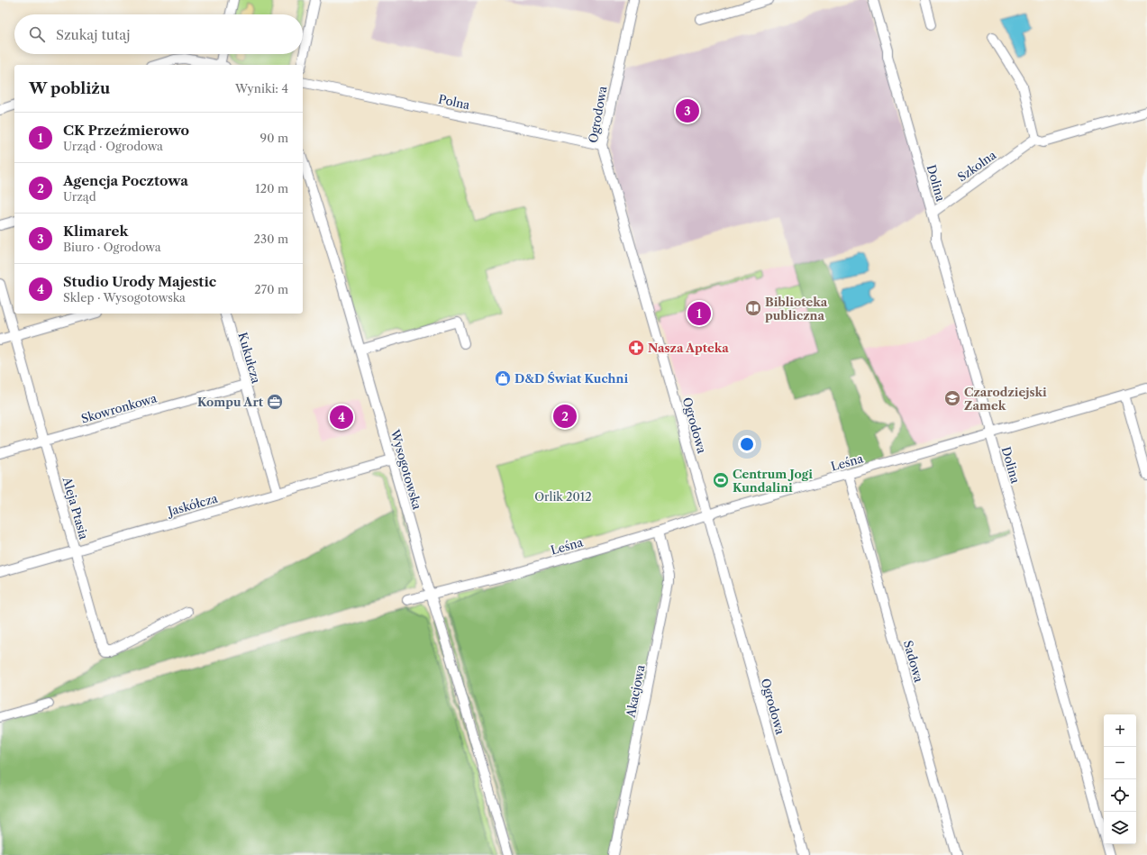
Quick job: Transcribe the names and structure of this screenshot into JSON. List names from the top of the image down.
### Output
{
  "streets": {
    "street": [
      "Polna",
      "Ogrodowa",
      "Szkolna",
      "Dolina",
      "Kukułcza",
      "Skowronkowa",
      "Leśna",
      "Wysogotowska",
      "Jaskółcza",
      "Aleja Ptasia",
      "Sadowa",
      "Akacjowa"
    ]
  },
  "crossings": [
    ["Polna", "Ogrodowa"],
    ["Ogrodowa", "Leśna"],
    ["Szkolna", "Dolina"],
    ["Dolina", "Leśna"],
    ["Kukułcza", "Skowronkowa"],
    ["Kukułcza", "Jaskółcza"],
    ["Skowronkowa", "Aleja Ptasia"],
    ["Leśna", "Wysogotowska"],
    ["Leśna", "Sadowa"],
    ["Leśna", "Akacjowa"],
    ["Wysogotowska", "Jaskółcza"],
    ["Jaskółcza", "Aleja Ptasia"]
  ],
  "parks": ["Orlik 2012"],
  "places": {
    "library": ["Biblioteka publiczna"],
    "pharmacy": ["Nasza Apteka"],
    "shop": ["D&D Świat Kuchni"],
    "school or university": ["Czarodziejski Zamek"],
    "office": ["Kompu Art"],
    "sports": ["Centrum Jogi Kundalini"]
  },
  "page": {
    "search": "Szukaj tutaj",
    "heading": ["W pobliżu", "Wyniki: 4"],
    "pins": [
      "3",
      "1",
      "2",
      "4"
    ],
    "list": [
      {
        "mark": "1",
        "name": "CK Przeźmierowo",
        "note": "Urząd · Ogrodowa",
        "value": "90 m"
      },
      {
        "mark": "2",
        "name": "Agencja Pocztowa",
        "note": "Urząd",
        "value": "120 m"
      },
      {
        "mark": "3",
        "name": "Klimarek",
        "note": "Biuro · Ogrodowa",
        "value": "230 m"
      },
      {
        "mark": "4",
        "name": "Studio Urody Majestic",
        "note": "Sklep · Wysogotowska",
        "value": "270 m"
      }
    ],
    "map_buttons": ["+", "−"]
  }
}
